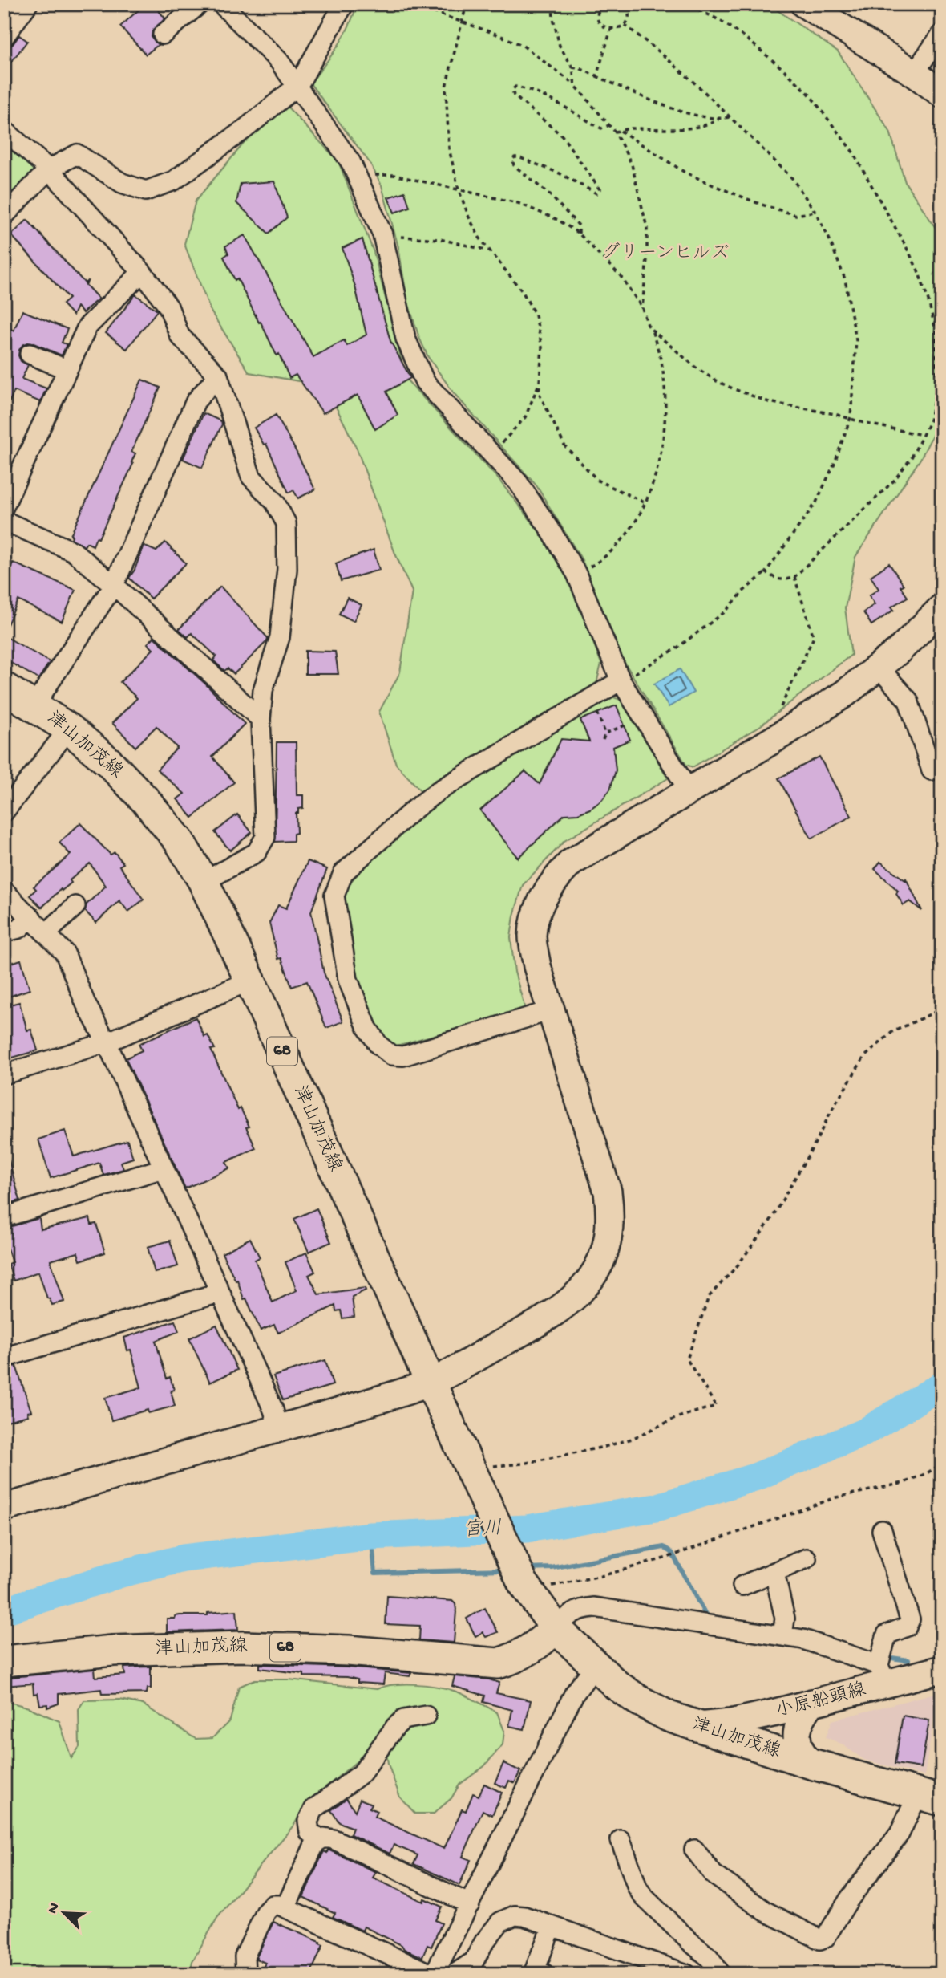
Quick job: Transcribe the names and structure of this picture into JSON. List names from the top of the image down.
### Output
{
  "streets": {
    "main road": ["津山加茂線", "68"],
    "street": ["小原船頭線"]
  },
  "crossings": [
    ["津山加茂線", "小原船頭線"]
  ],
  "water": ["宮川"],
  "parks": ["グリーンヒルズ"],
  "north": "top left"
}
